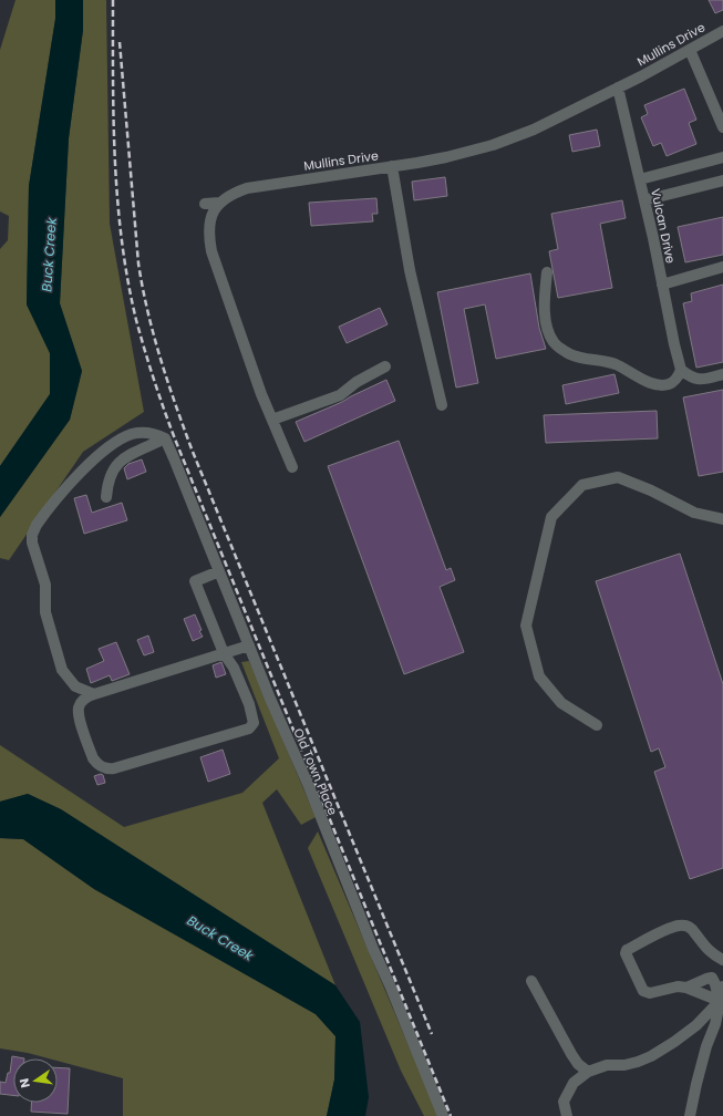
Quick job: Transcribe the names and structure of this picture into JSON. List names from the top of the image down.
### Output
{
  "streets": {
    "street": ["Mullins Drive", "Vulcan Drive", "Old Town Place"]
  },
  "crossings": [
    ["Mullins Drive", "Vulcan Drive"]
  ],
  "water": ["Buck Creek"],
  "north": "left"
}
